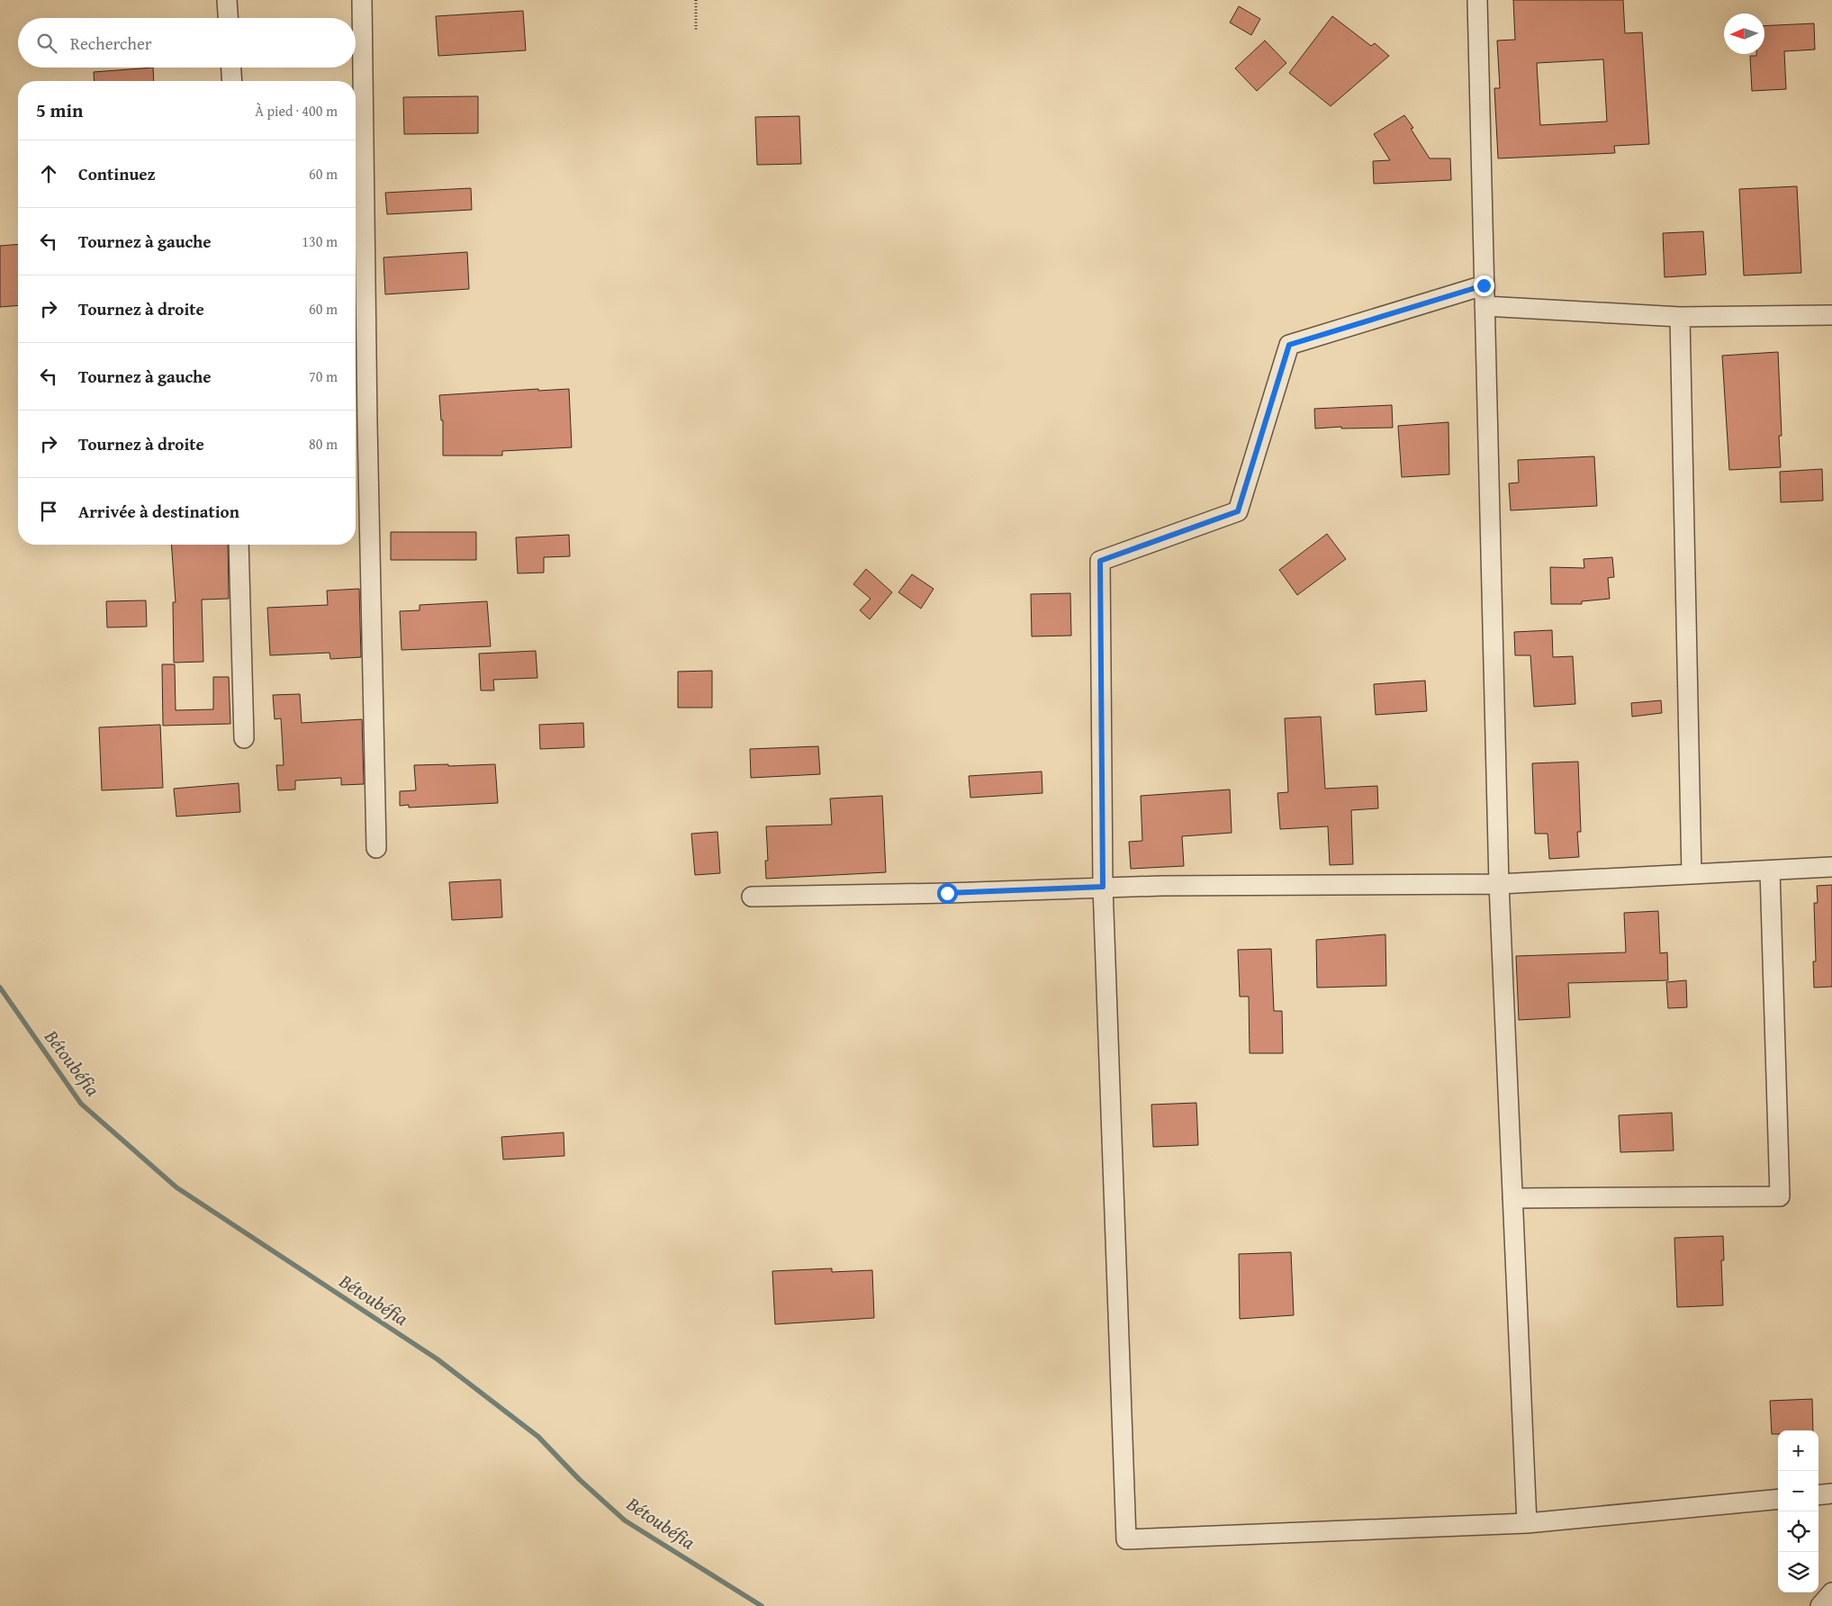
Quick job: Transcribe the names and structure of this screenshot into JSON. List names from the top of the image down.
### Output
{
  "water": ["Bétoubéfia"],
  "north": "left",
  "page": {
    "search": "Rechercher",
    "heading": ["5 min", "À pied · 400 m"],
    "list": [
      ["Continuez", "60 m"],
      ["Tournez à gauche", "130 m"],
      ["Tournez à droite", "60 m"],
      ["Tournez à gauche", "70 m"],
      ["Tournez à droite", "80 m"],
      "Arrivée à destination"
    ],
    "map_buttons": ["+", "−"]
  }
}
